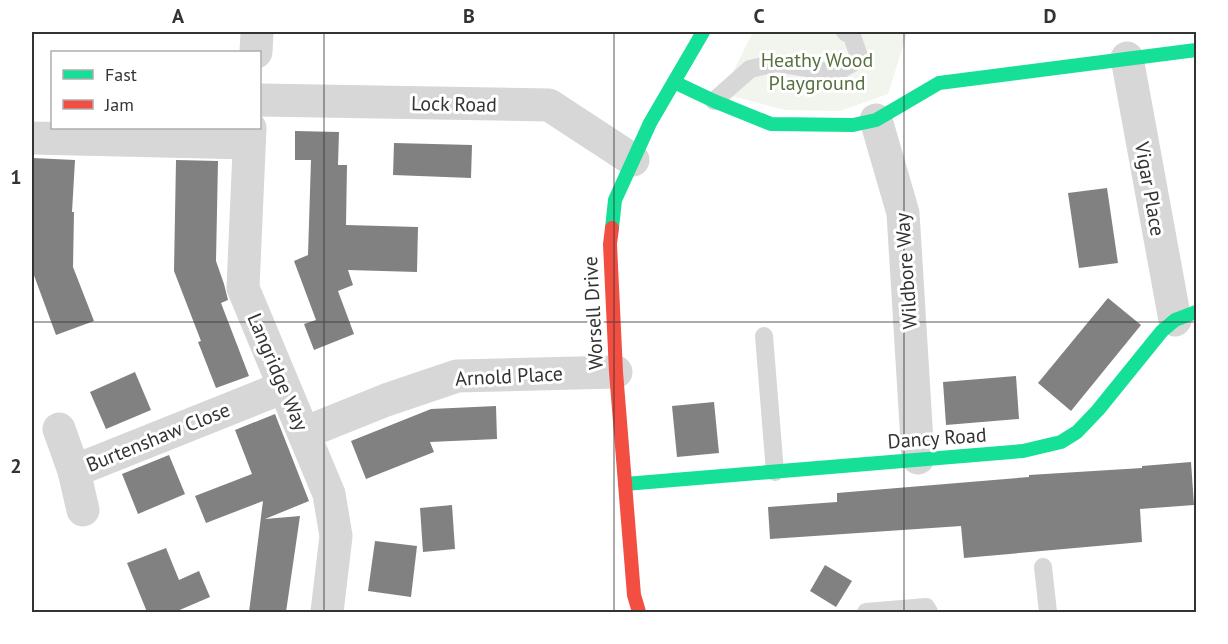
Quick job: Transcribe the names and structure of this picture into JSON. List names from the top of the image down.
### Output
{
  "streets": {
    "street": [
      "Lock Road",
      "Vigar Place",
      "Wildbore Way",
      "Worsell Drive",
      "Langridge Way",
      "Arnold Place",
      "Burtenshaw Close",
      "Dancy Road"
    ]
  },
  "crossings": [
    ["Lock Road", "Worsell Drive"],
    ["Vigar Place", "Dancy Road"],
    ["Wildbore Way", "Dancy Road"],
    ["Worsell Drive", "Arnold Place"],
    ["Worsell Drive", "Dancy Road"],
    ["Langridge Way", "Arnold Place"],
    ["Langridge Way", "Burtenshaw Close"]
  ],
  "parks": ["Heathy Wood Playground"],
  "legend": ["Fast", "Jam"],
  "grid": {
    "columns": [
      "A",
      "B",
      "C",
      "D"
    ],
    "rows": ["1", "2"]
  }
}
